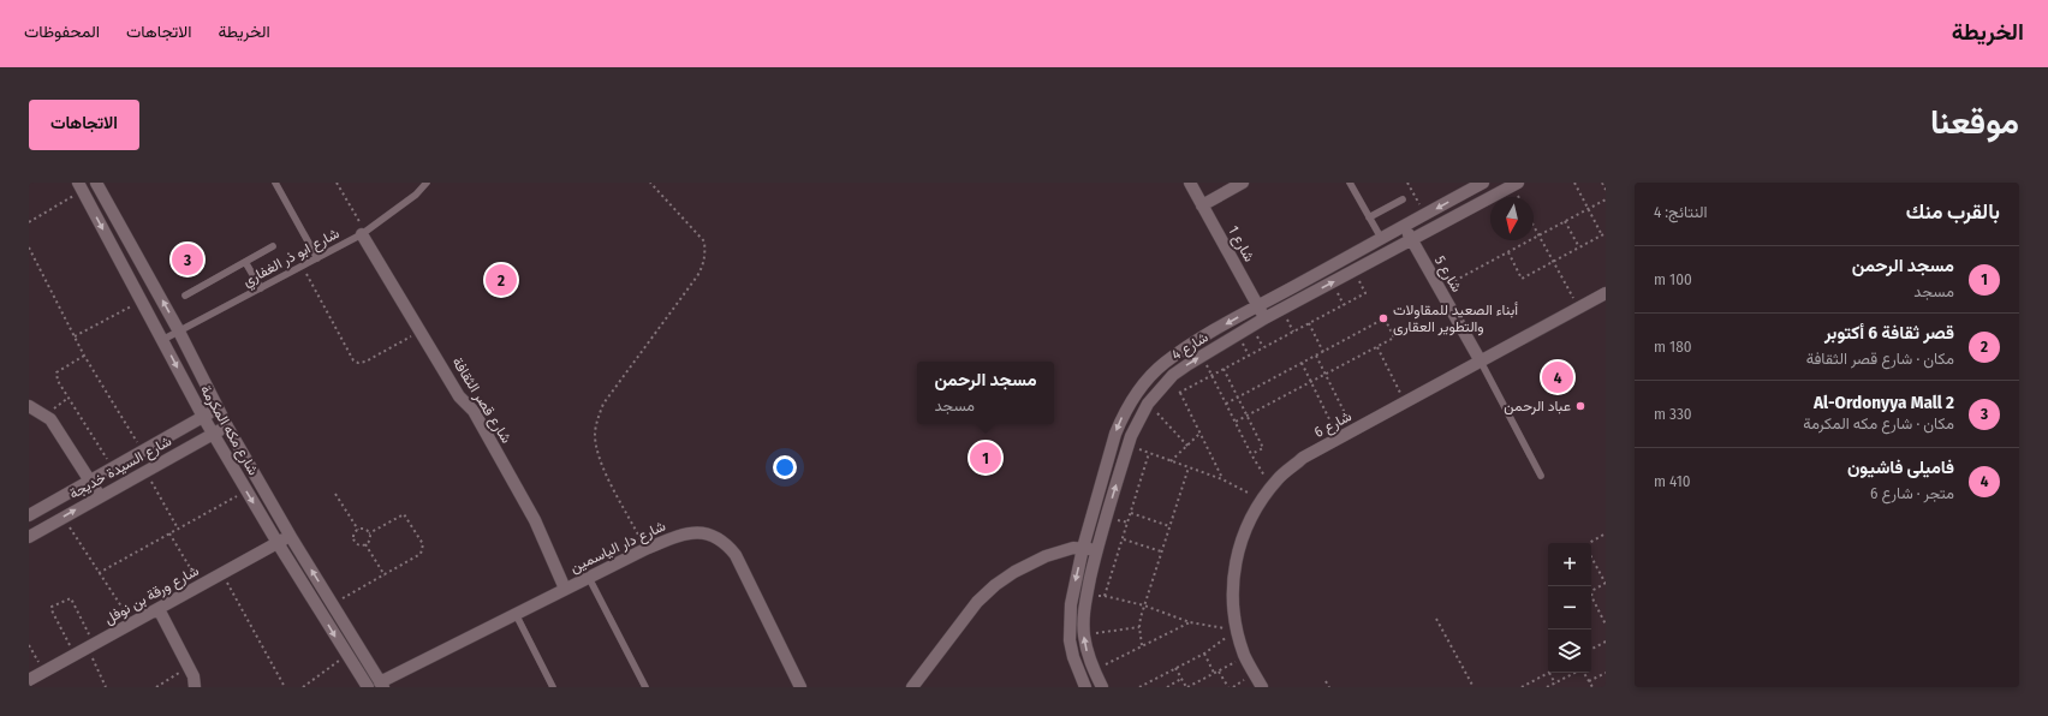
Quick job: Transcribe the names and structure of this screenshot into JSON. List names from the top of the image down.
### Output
{
  "streets": {
    "street": [
      "شارع 1",
      "شارع 5",
      "شارع 4",
      "شارع قصر الثقافة",
      "شارع 6",
      "شارع مكه المكرمة",
      "شارع السيدة خديجة",
      "شارع دار الياسمين",
      "شارع ورقة بن نوفل"
    ],
    "lane": ["شارع ابو ذر الغفاري"]
  },
  "crossings": [
    ["شارع 1", "شارع 4"],
    ["شارع ابو ذر الغفاري", "شارع قصر الثقافة"],
    ["شارع ابو ذر الغفاري", "شارع مكه المكرمة"],
    ["شارع 5", "شارع 4"],
    ["شارع 5", "شارع 6"],
    ["شارع قصر الثقافة", "شارع دار الياسمين"],
    ["شارع مكه المكرمة", "شارع السيدة خديجة"],
    ["شارع مكه المكرمة", "شارع دار الياسمين"],
    ["شارع مكه المكرمة", "شارع ورقة بن نوفل"]
  ],
  "places": ["أبناء الصعيد للمقاولات والتطوير العقارى", "عباد الرحمن"],
  "north": "bottom",
  "page": {
    "header": "الخريطة",
    "nav": ["الخريطة", "الاتجاهات", "المحفوظات"],
    "title": "موقعنا",
    "buttons": "الاتجاهات",
    "heading": ["بالقرب منك", "النتائج: 4"],
    "pins": [
      "3",
      "2",
      "4",
      "1"
    ],
    "list": [
      {
        "mark": "1",
        "name": "مسجد الرحمن",
        "note": "مسجد",
        "value": "100 m"
      },
      {
        "mark": "2",
        "name": "قصر ثقافة 6 أكتوبر",
        "note": "مكان · شارع قصر الثقافة",
        "value": "180 m"
      },
      {
        "mark": "3",
        "name": "Al-Ordonyya Mall 2",
        "note": "مكان · شارع مكه المكرمة",
        "value": "330 m"
      },
      {
        "mark": "4",
        "name": "فاميلى فاشيون",
        "note": "متجر · شارع 6",
        "value": "410 m"
      }
    ],
    "popup": ["مسجد الرحمن", "مسجد"],
    "map_buttons": ["+", "−"]
  }
}
